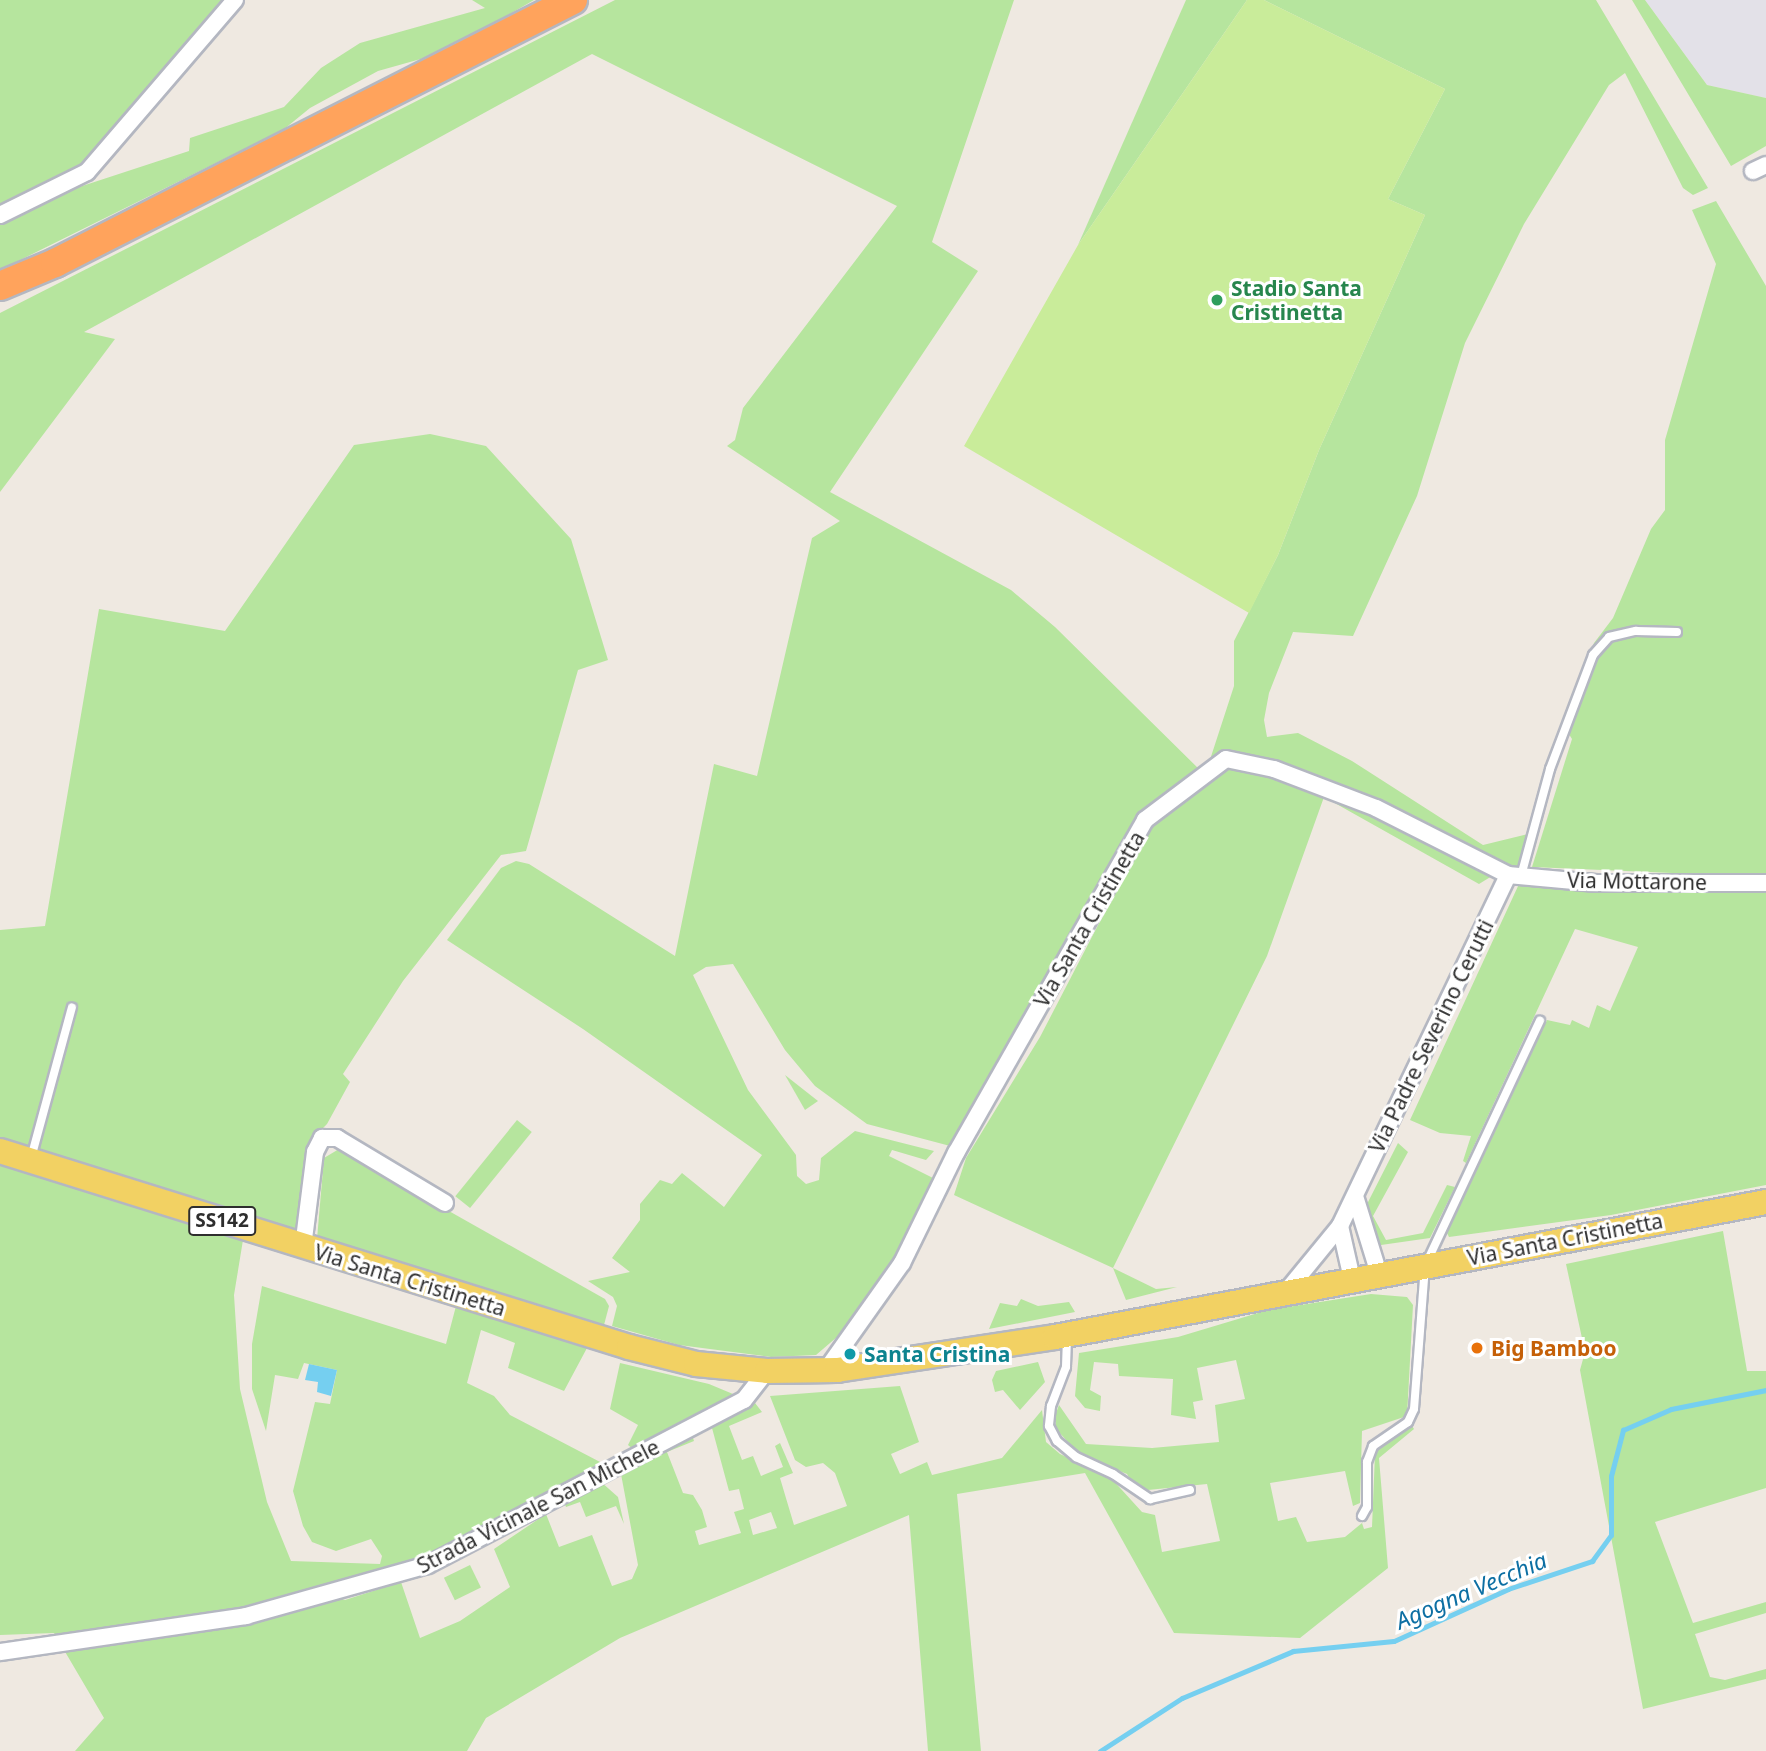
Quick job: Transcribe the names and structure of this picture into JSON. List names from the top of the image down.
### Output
{
  "streets": {
    "main road": ["Via Santa Cristinetta", "SS142"],
    "street": ["Via Mottarone", "Via Padre Severino Cerutti", "Strada Vicinale San Michele"]
  },
  "crossings": [
    ["Via Mottarone", "Via Santa Cristinetta"],
    ["Via Mottarone", "Via Padre Severino Cerutti"],
    ["Via Santa Cristinetta", "Via Padre Severino Cerutti"],
    ["Via Santa Cristinetta", "Strada Vicinale San Michele"]
  ],
  "water": ["Agogna Vecchia"],
  "places": ["Stadio Santa Cristinetta", "Big Bamboo", "Santa Cristina"]
}
